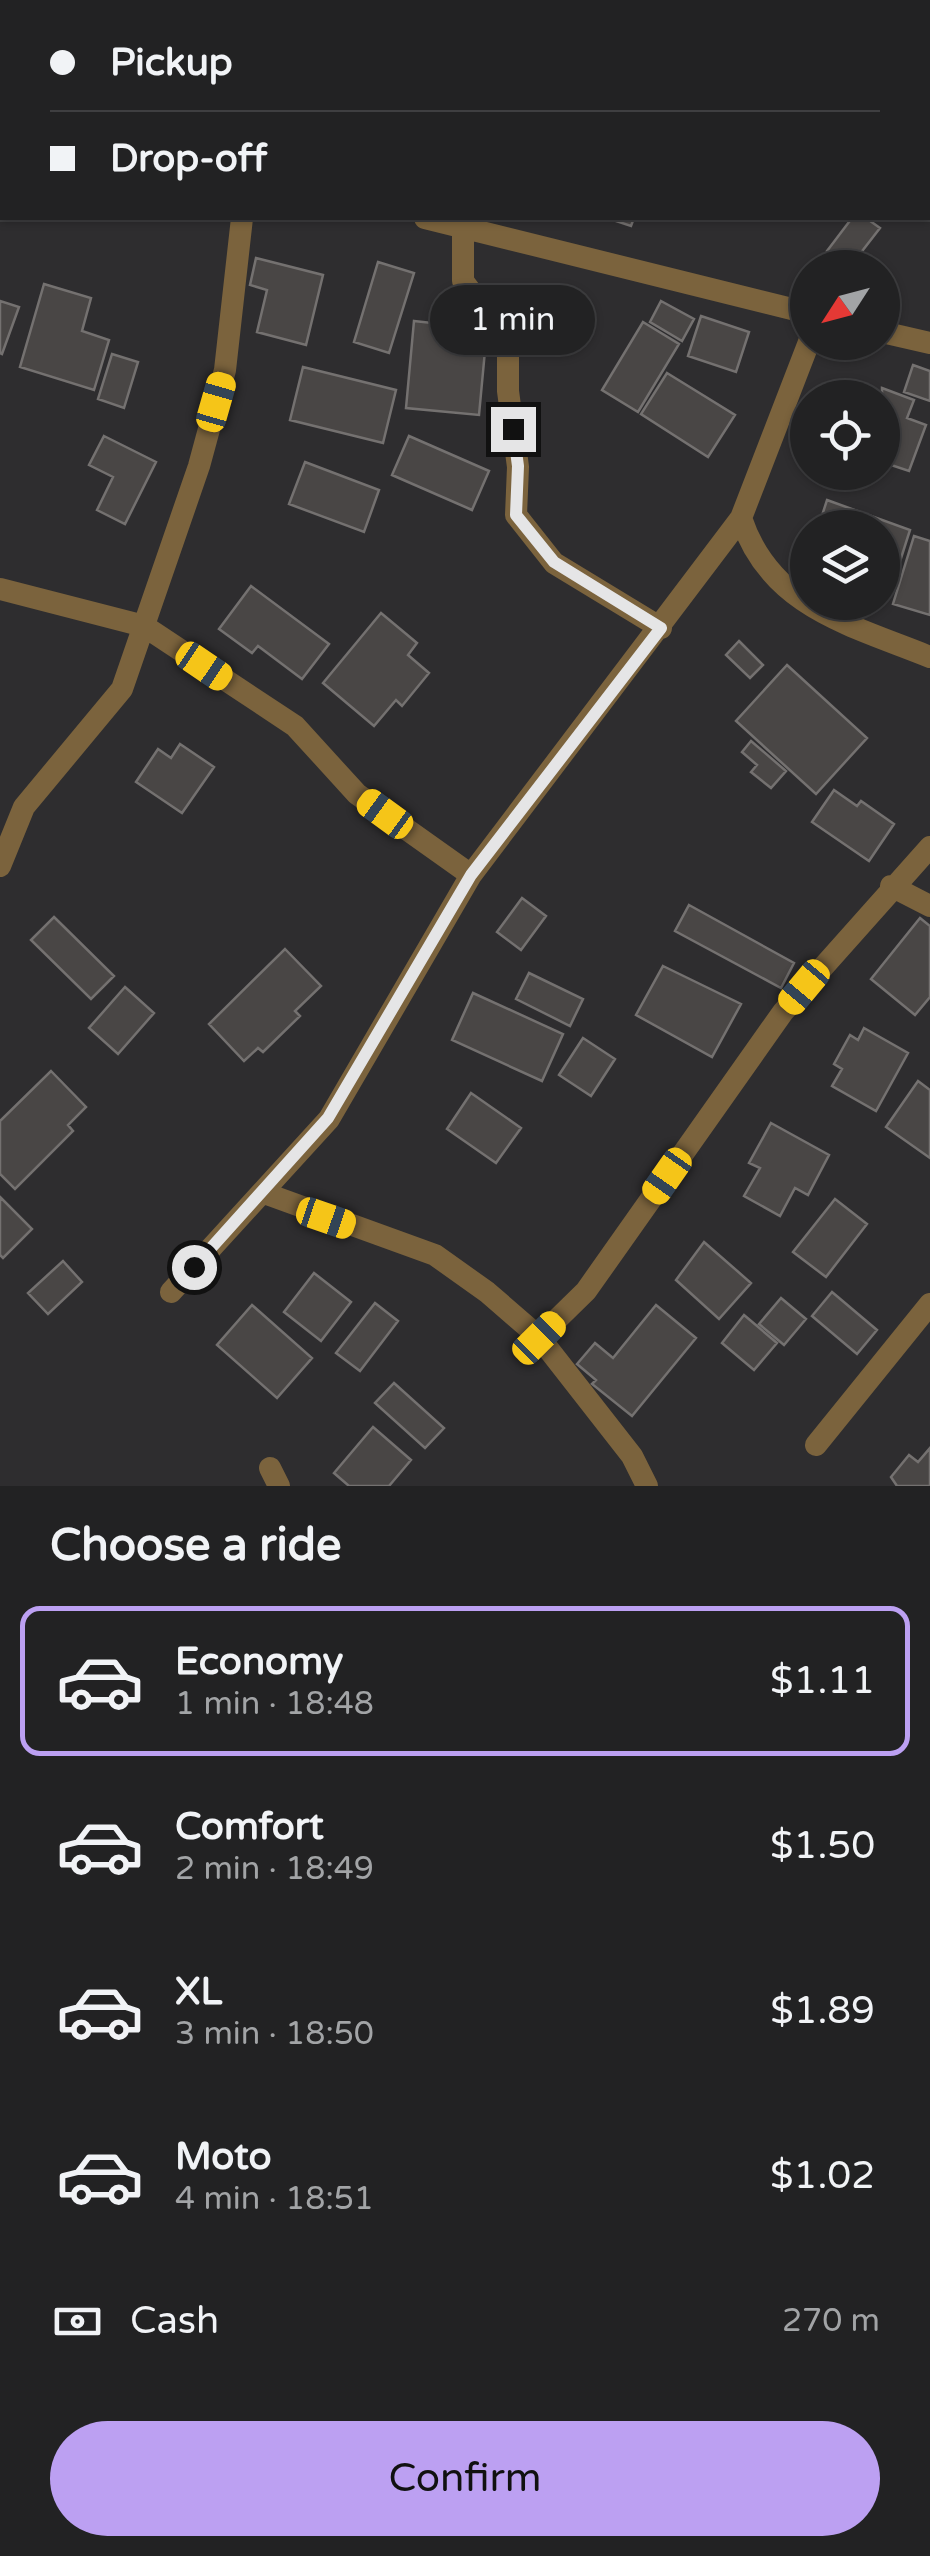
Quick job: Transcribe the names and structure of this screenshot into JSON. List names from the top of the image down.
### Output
{
  "north": "bottom left",
  "page": {
    "banner": ["Pickup", "Drop-off"],
    "bubble": "1 min",
    "heading": "Choose a ride",
    "list": [
      {
        "name": "Economy",
        "note": "1 min · 18:48",
        "value": "$1.11"
      },
      {
        "name": "Comfort",
        "note": "2 min · 18:49",
        "value": "$1.50"
      },
      {
        "name": "XL",
        "note": "3 min · 18:50",
        "value": "$1.89"
      },
      {
        "name": "Moto",
        "note": "4 min · 18:51",
        "value": "$1.02"
      }
    ],
    "pay": ["Cash", "270 m"],
    "buttons": "Confirm"
  }
}
